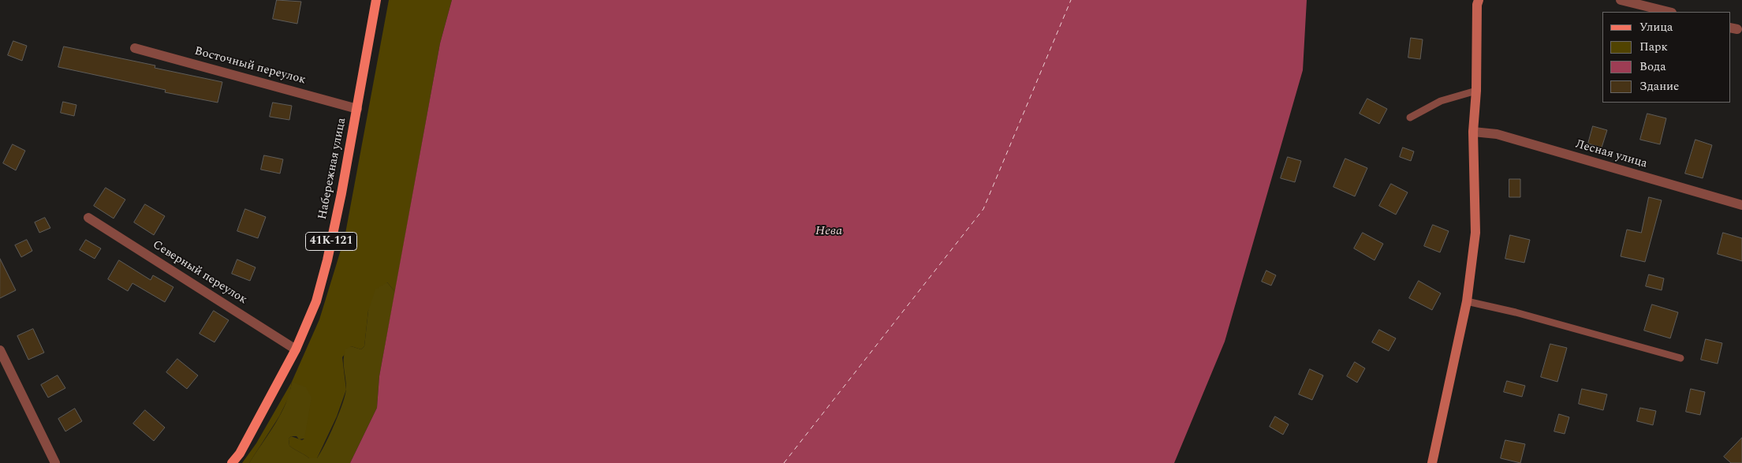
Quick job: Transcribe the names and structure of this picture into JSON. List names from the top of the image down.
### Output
{
  "streets": {
    "main road": ["Набережная улица", "41К-121"],
    "street": ["Восточный переулок", "Лесная улица", "Северный переулок"]
  },
  "crossings": [
    ["Восточный переулок", "Набережная улица"],
    ["Набережная улица", "Северный переулок"]
  ],
  "water": ["Нева"],
  "legend": [
    "Улица",
    "Парк",
    "Вода",
    "Здание"
  ]
}
